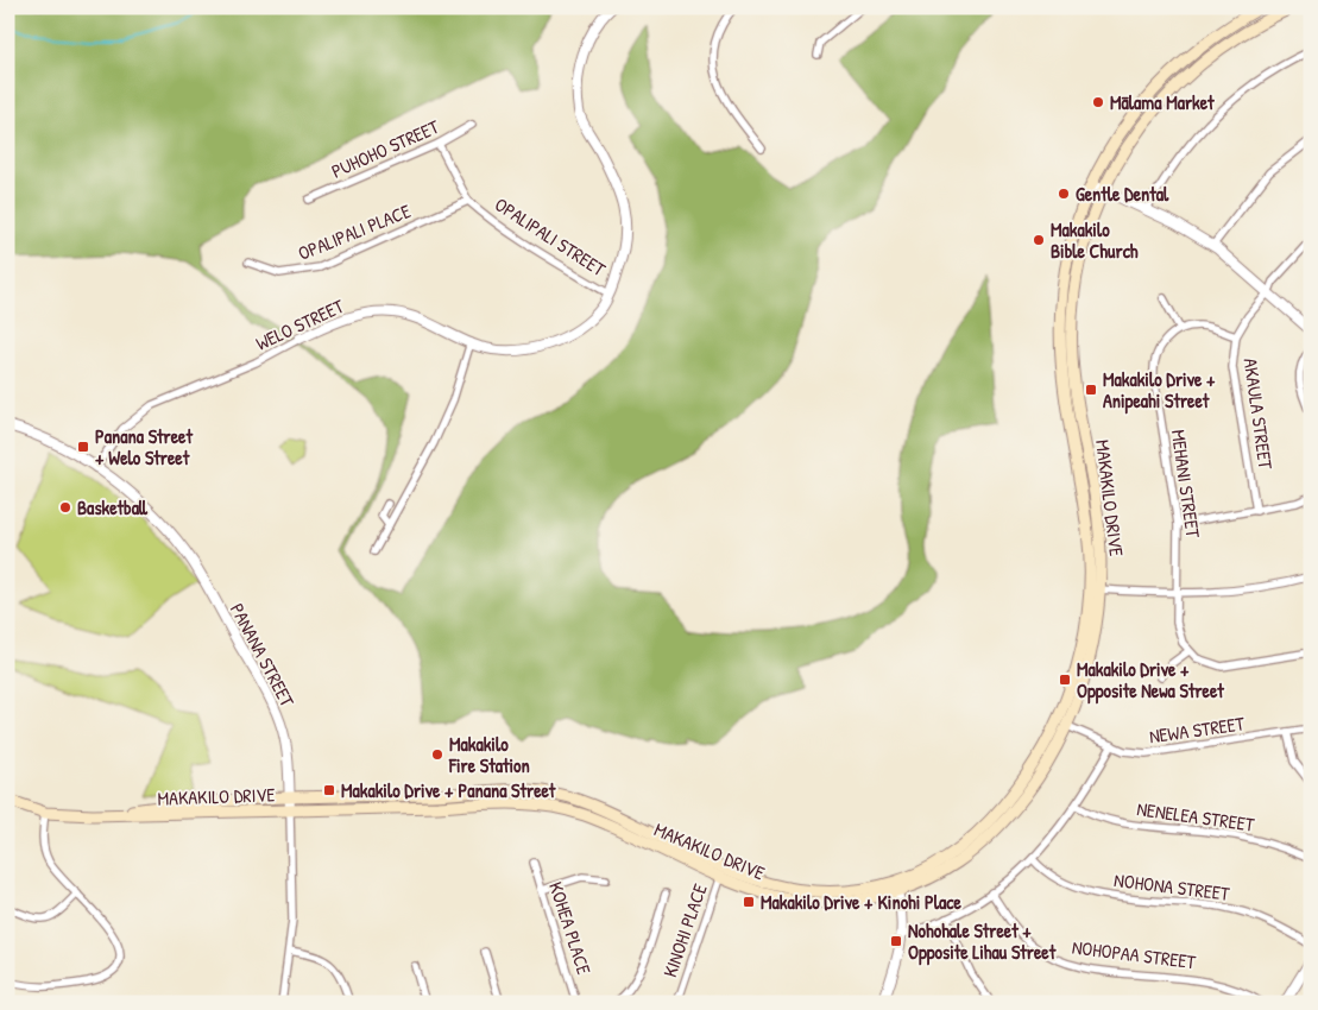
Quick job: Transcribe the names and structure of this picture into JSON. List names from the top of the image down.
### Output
{
  "streets": {
    "main road": ["MAKAKILO DRIVE"],
    "street": [
      "PUHOHO STREET",
      "OPALIPALI PLACE",
      "OPALIPALI STREET",
      "WELO STREET",
      "AKAULA STREET",
      "MEHANI STREET",
      "PANANA STREET",
      "NEWA STREET",
      "NENELEA STREET",
      "NOHONA STREET",
      "KOHEA PLACE",
      "KINOHI PLACE",
      "NOHOPAA STREET"
    ]
  },
  "crossings": [
    ["PUHOHO STREET", "OPALIPALI STREET"],
    ["OPALIPALI PLACE", "OPALIPALI STREET"],
    ["OPALIPALI STREET", "WELO STREET"],
    ["WELO STREET", "PANANA STREET"],
    ["MAKAKILO DRIVE", "PANANA STREET"],
    ["MAKAKILO DRIVE", "NEWA STREET"],
    ["MAKAKILO DRIVE", "KINOHI PLACE"]
  ],
  "places": {
    "other": [
      "Mālama Market",
      "Gentle Dental",
      "Makakilo Bible Church",
      "Basketball",
      "Makakilo Fire Station"
    ],
    "transit": [
      "Makakilo Drive + Anipeahi Street",
      "Panana Street + Welo Street",
      "Makakilo Drive + Opposite Newa Street",
      "Makakilo Drive + Panana Street",
      "Makakilo Drive + Kinohi Place",
      "Nohohale Street + Opposite Lihau Street"
    ]
  }
}
